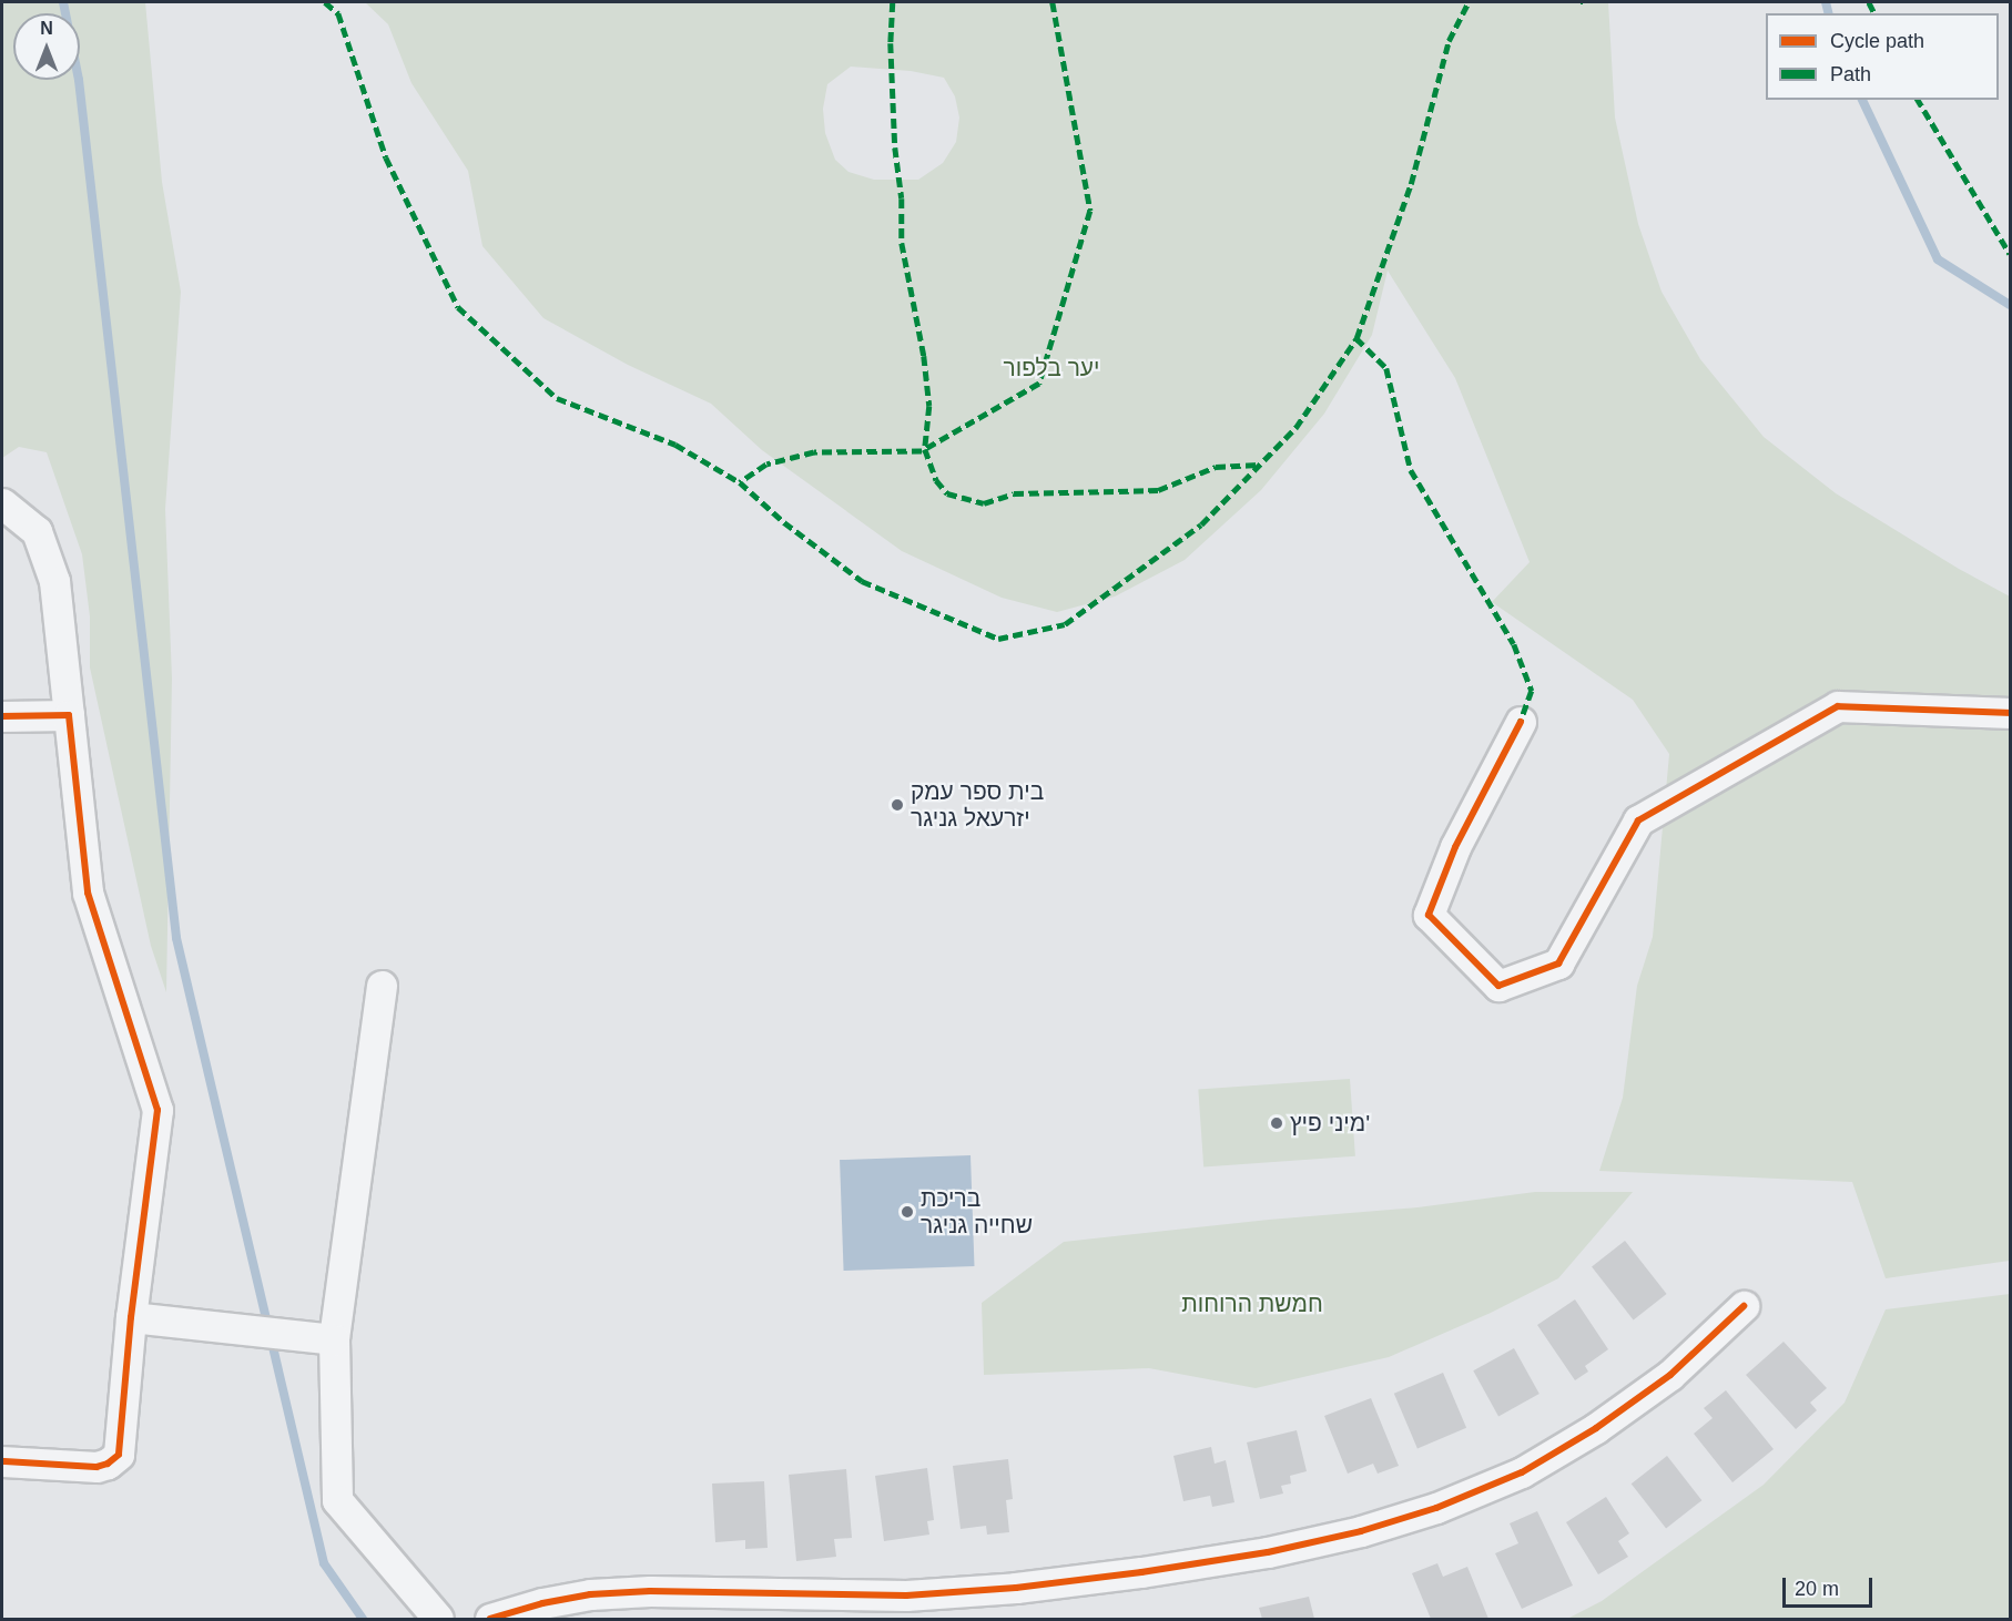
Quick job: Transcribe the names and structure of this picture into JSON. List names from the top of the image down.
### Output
{
  "parks": ["יער בלפור", "חמשת הרוחות"],
  "places": ["בית ספר עמק יזרעאל גניגר", "מיני פיץ'", "בריכת שחייה גניגר"],
  "legend": ["Cycle path", "Path"],
  "scale_bar": "20 m",
  "north": "top"
}
